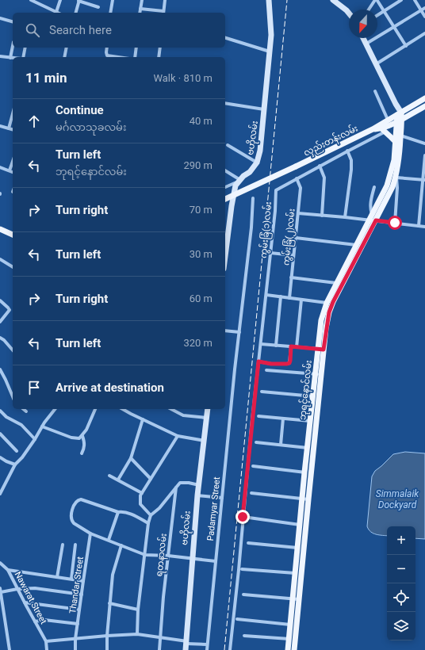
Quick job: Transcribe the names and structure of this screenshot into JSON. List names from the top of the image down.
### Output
{
  "streets": {
    "main road": ["ဗဟိုလမ်း", "လှည်းတန်းလမ်း", "ဘုရင့်နောင်လမ်း"],
    "street": [
      "ကွမ်းခြံ(၁)လမ်း",
      "ကွမ်းခြံ(၂)လမ်း",
      "Padamyar Street",
      "ရတနာလမ်း",
      "Thandar Street",
      "Nawarat Street"
    ]
  },
  "crossings": [
    ["လှည်းတန်းလမ်း", "ဘုရင့်နောင်လမ်း"],
    ["ကွမ်းခြံ(၁)လမ်း", "ကွမ်းခြံ(၂)လမ်း"]
  ],
  "water": ["Simmalaik Dockyard"],
  "north": "bottom",
  "page": {
    "search": "Search here",
    "heading": ["11 min", "Walk · 810 m"],
    "list": [
      ["Continue", "မင်္ဂလာသုခလမ်း", "40 m"],
      ["Turn left", "ဘုရင့်နောင်လမ်း", "290 m"],
      ["Turn right", "70 m"],
      ["Turn left", "30 m"],
      ["Turn right", "60 m"],
      ["Turn left", "320 m"],
      "Arrive at destination"
    ],
    "map_buttons": ["+", "−"]
  }
}
